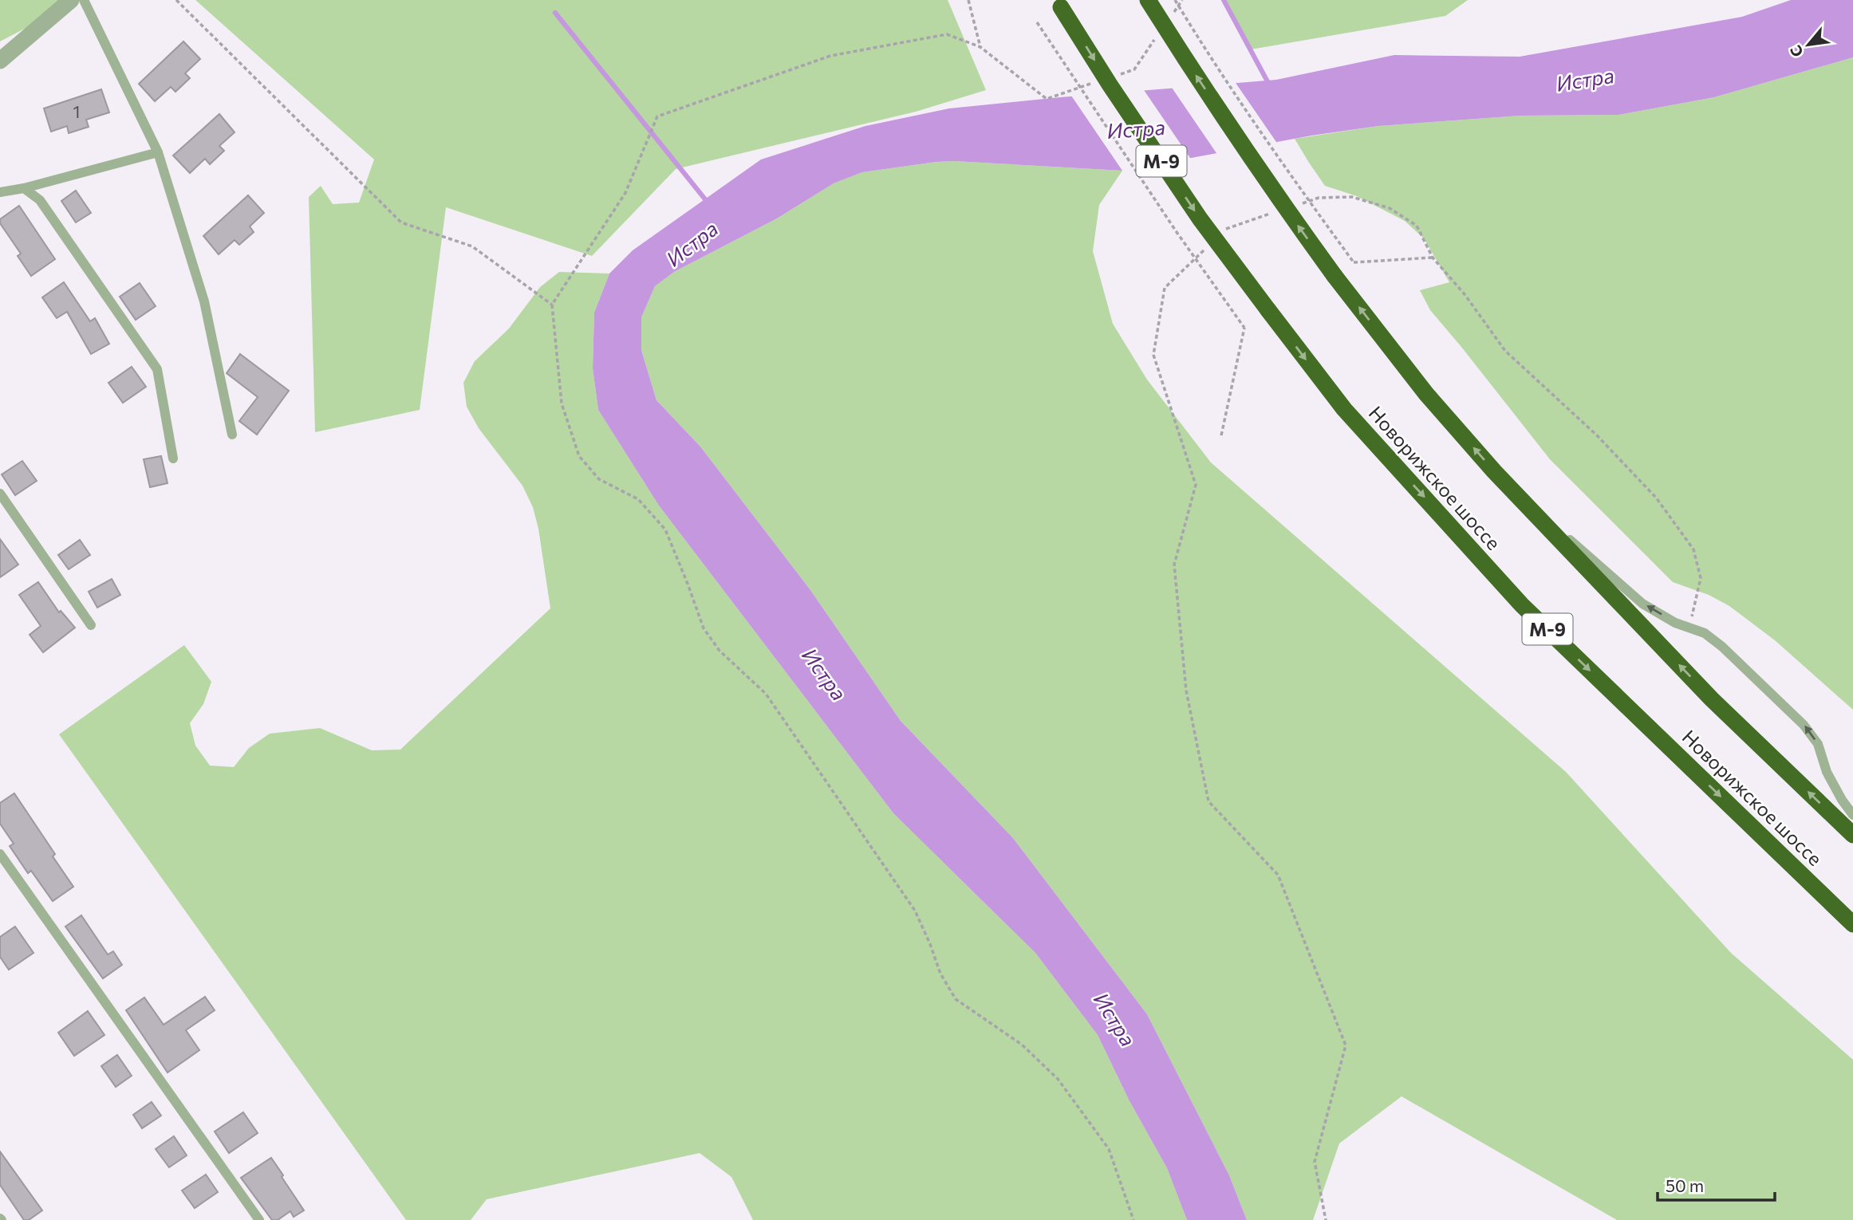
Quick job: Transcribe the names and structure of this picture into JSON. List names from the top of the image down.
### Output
{
  "streets": {
    "highway": ["М-9", "Новорижское шоссе"]
  },
  "water": ["Истра"],
  "house_numbers": ["1"],
  "scale_bar": "50 m",
  "north": "bottom left"
}
